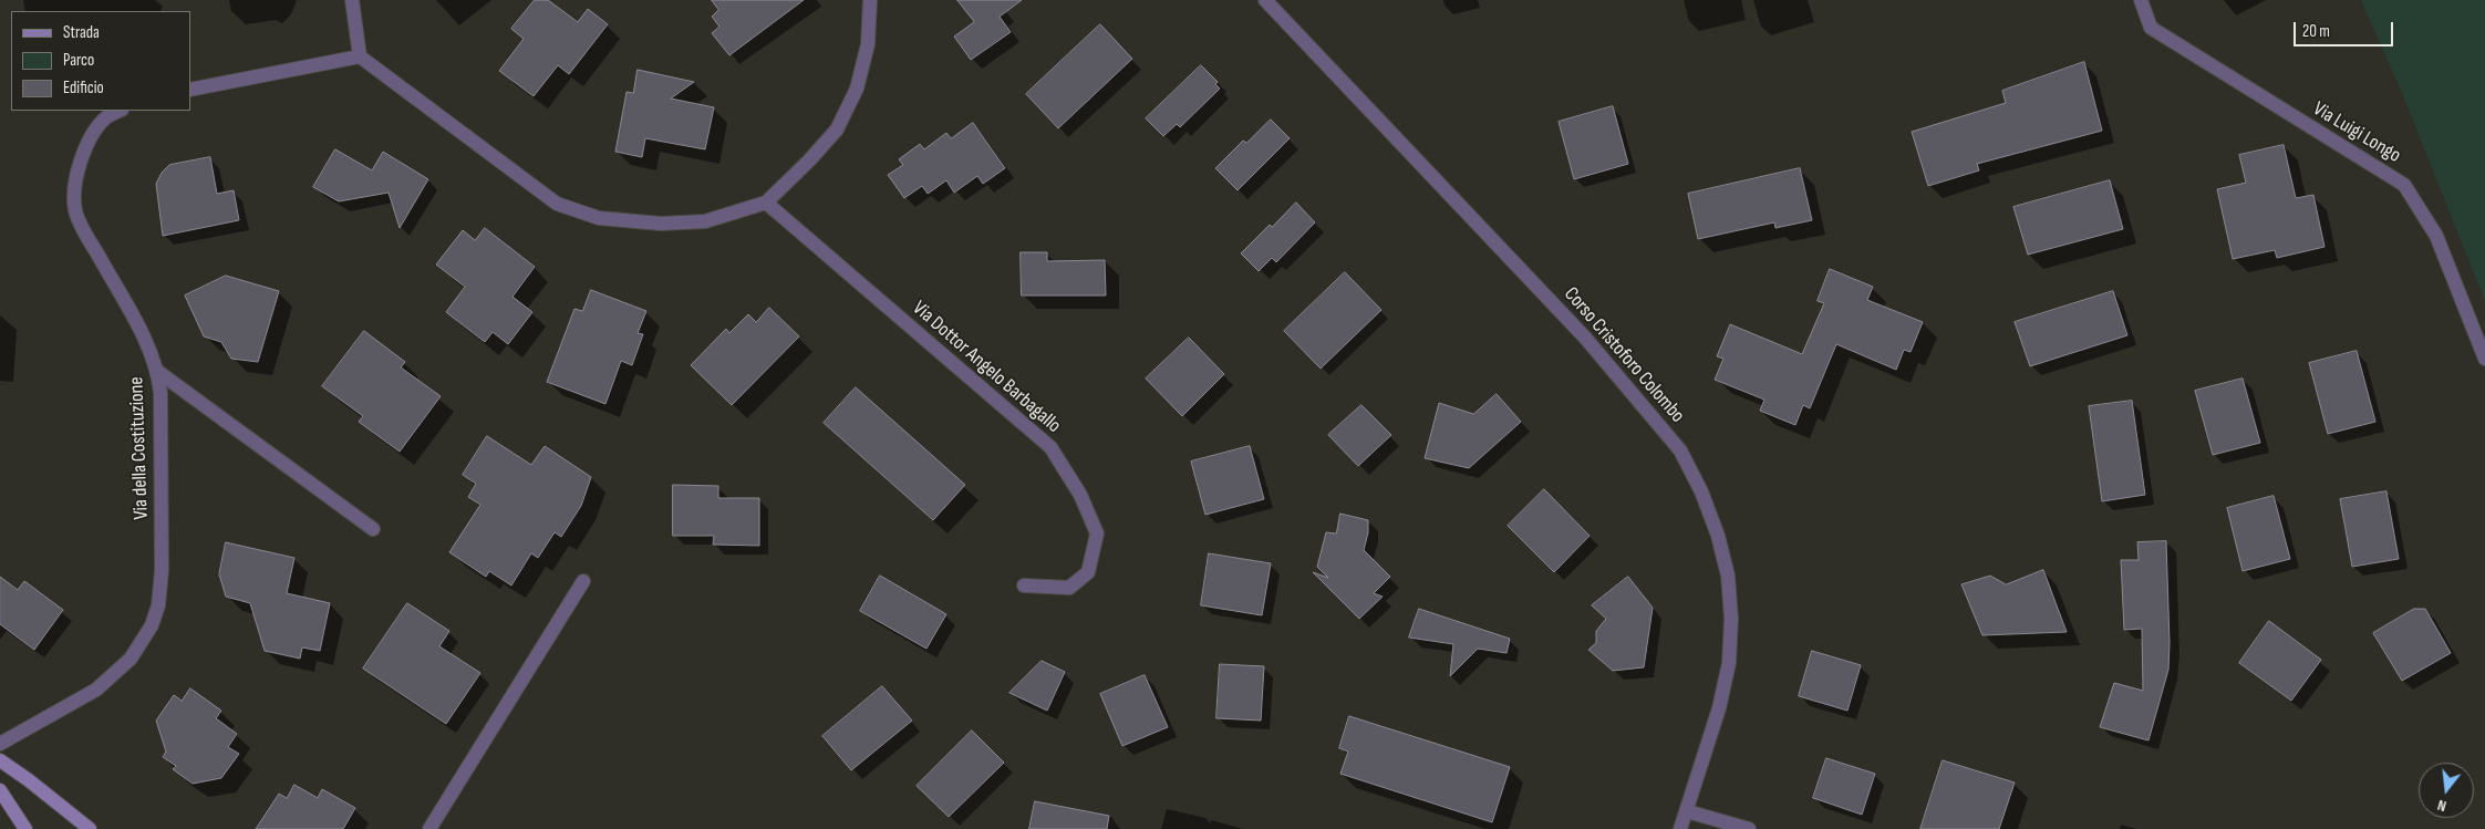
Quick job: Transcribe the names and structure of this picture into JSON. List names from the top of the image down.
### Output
{
  "streets": {
    "street": [
      "Via Luigi Longo",
      "Corso Cristoforo Colombo",
      "Via Dottor Angelo Barbagallo",
      "Via della Costituzione"
    ]
  },
  "legend": ["Strada", "Parco", "Edificio"],
  "scale_bar": "20 m",
  "north": "bottom"
}
